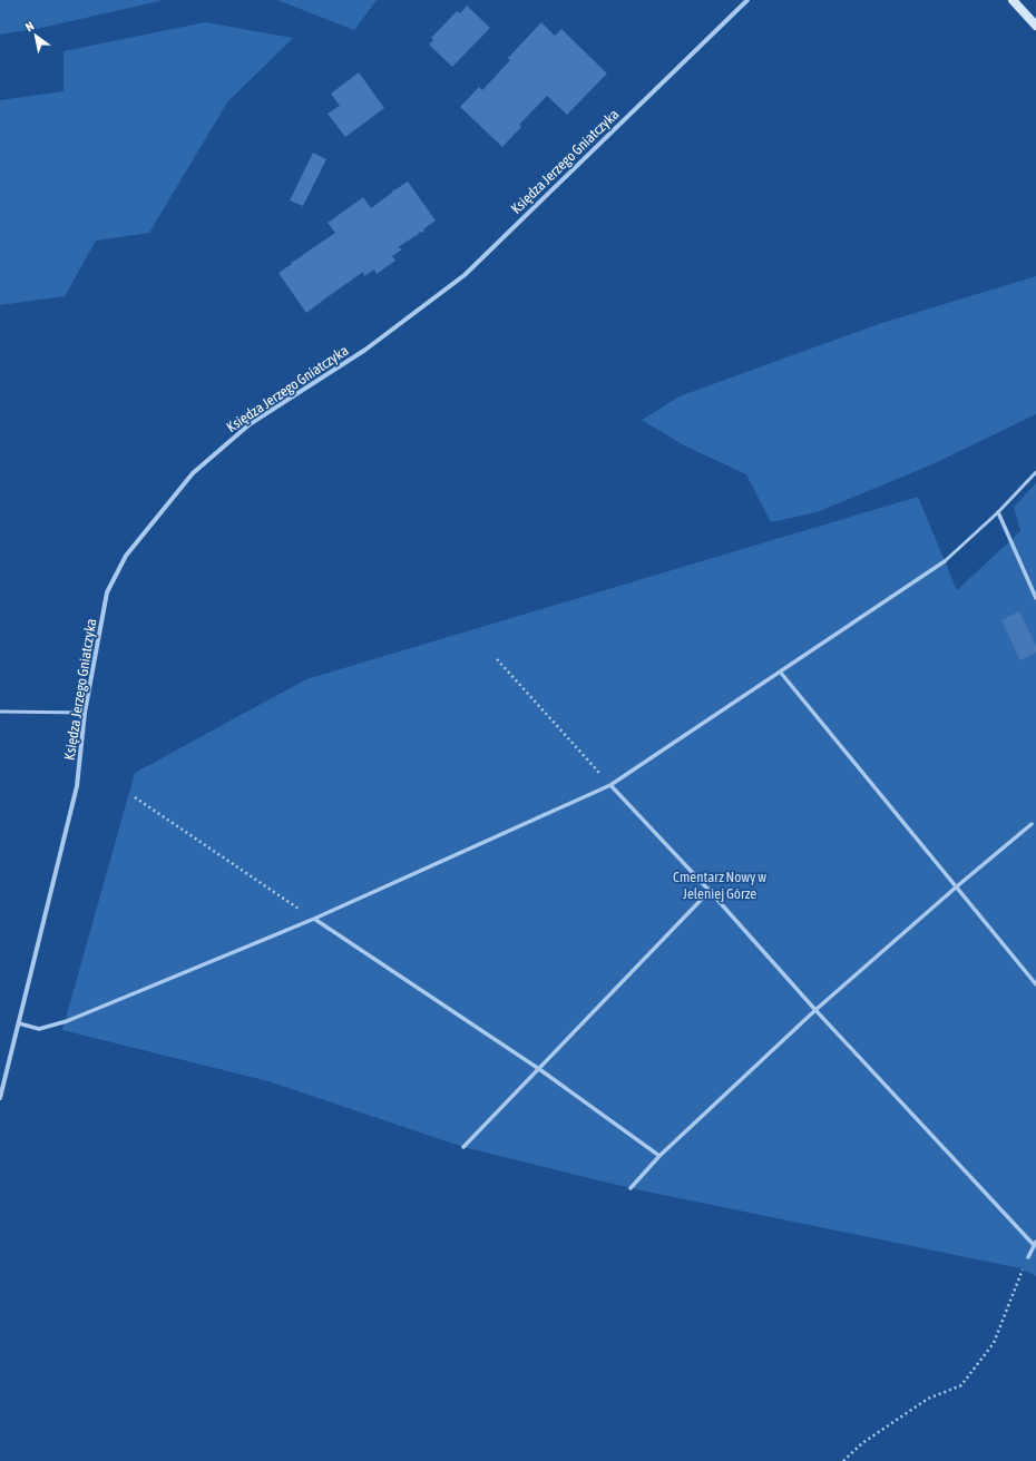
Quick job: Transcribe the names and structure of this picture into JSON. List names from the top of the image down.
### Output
{
  "streets": {
    "street": ["Księdza Jerzego Gniatczyka"]
  },
  "parks": ["Cmentarz Nowy w Jeleniej Górze"],
  "north": "top left"
}
